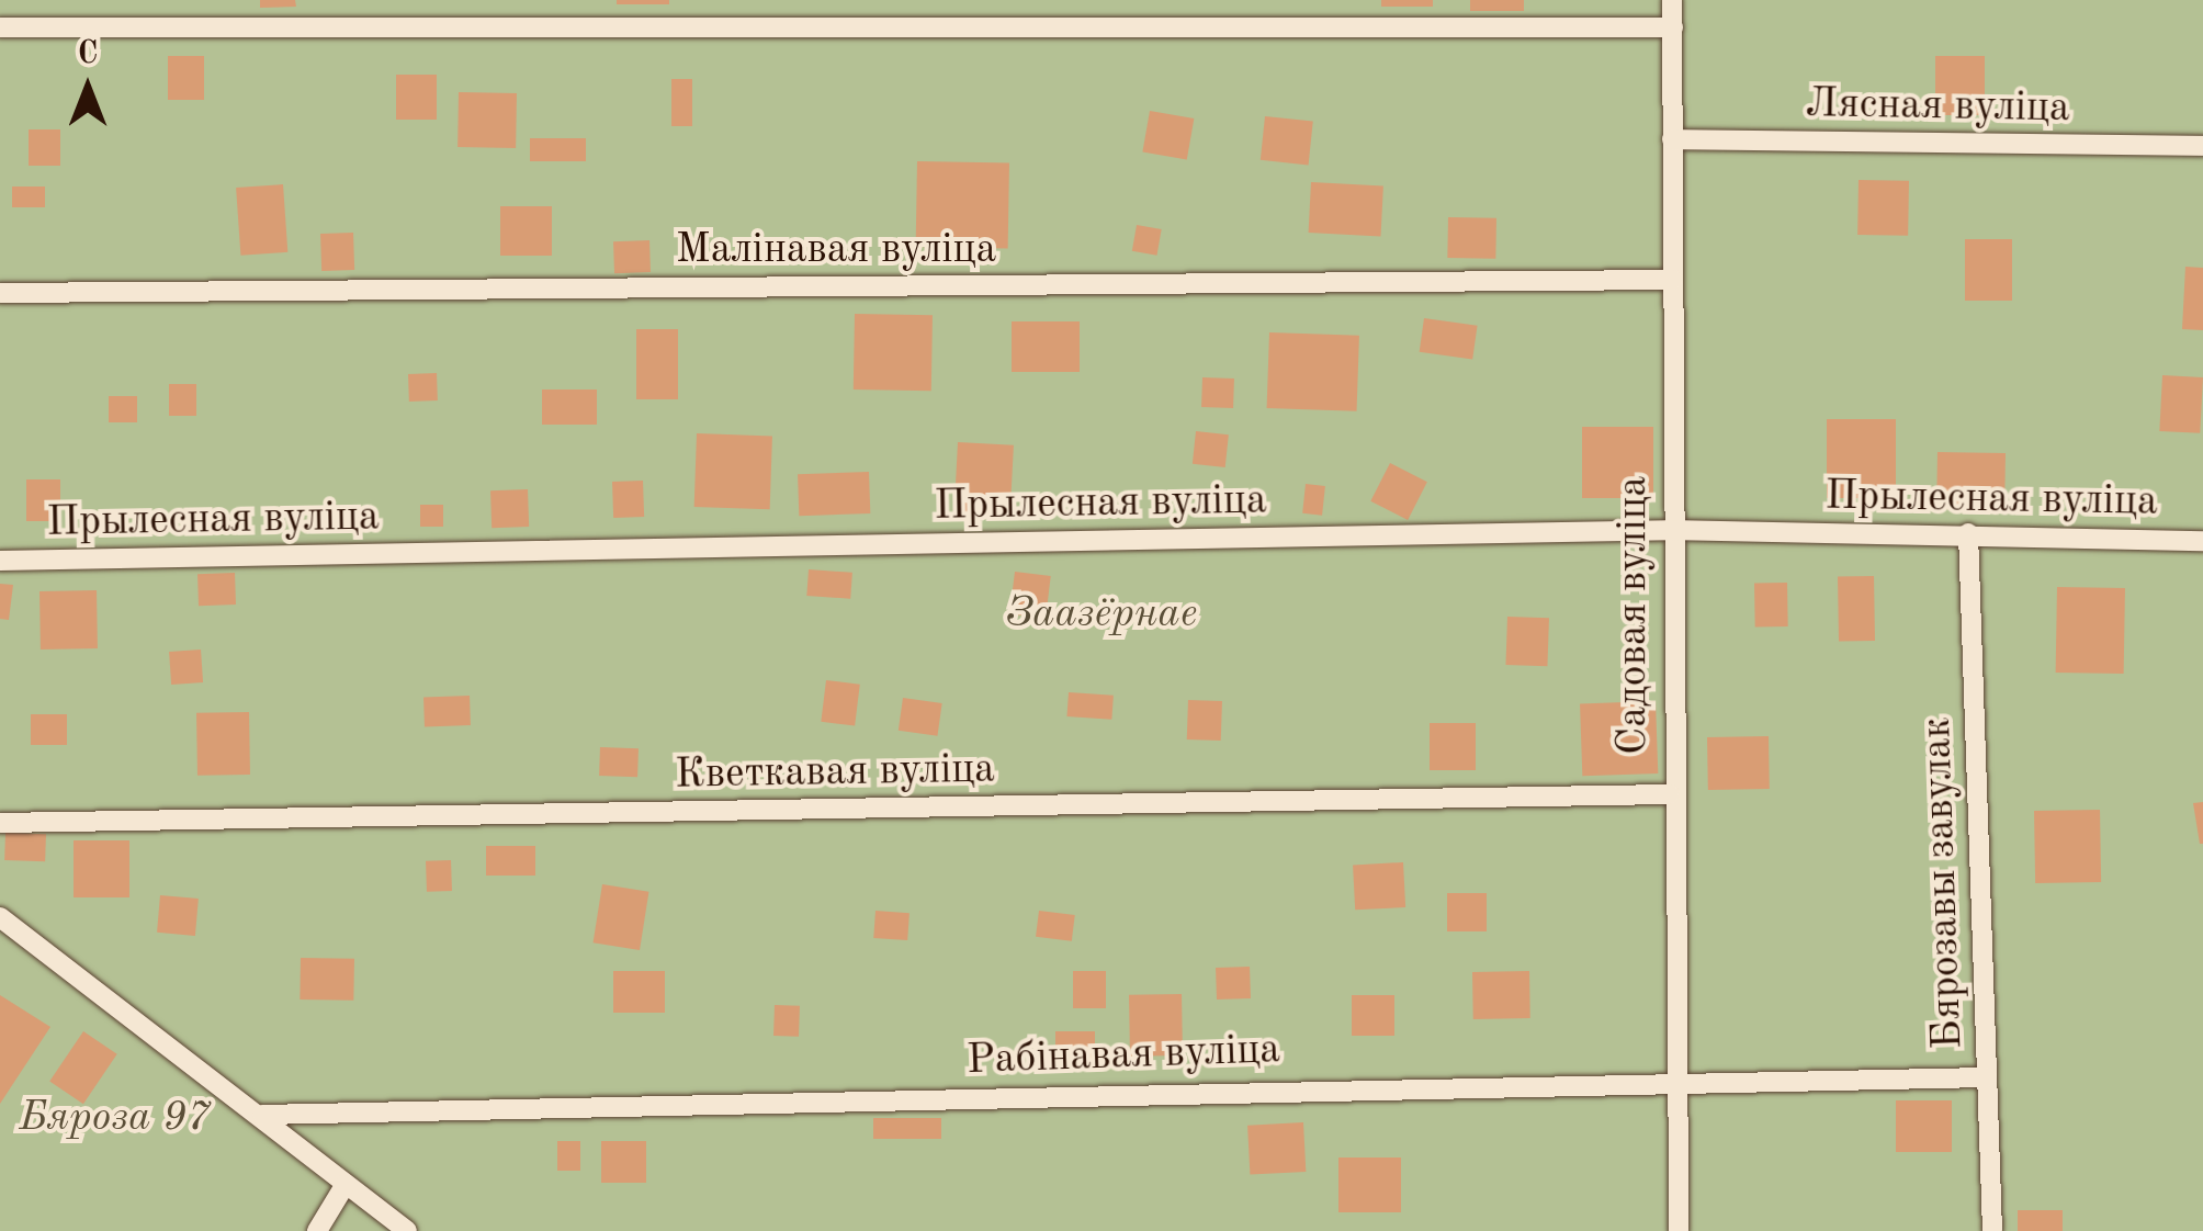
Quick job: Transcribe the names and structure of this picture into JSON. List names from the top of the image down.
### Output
{
  "streets": {
    "lane": [
      "Лясная вуліца",
      "Малінавая вуліца",
      "Прылесная вуліца",
      "Садовая вуліца",
      "Кветкавая вуліца",
      "Бярозавы завулак",
      "Рабінавая вуліца"
    ]
  },
  "crossings": [
    ["Лясная вуліца", "Садовая вуліца"],
    ["Малінавая вуліца", "Садовая вуліца"],
    ["Прылесная вуліца", "Садовая вуліца"],
    ["Прылесная вуліца", "Бярозавы завулак"],
    ["Садовая вуліца", "Кветкавая вуліца"],
    ["Садовая вуліца", "Рабінавая вуліца"],
    ["Бярозавы завулак", "Рабінавая вуліца"]
  ],
  "parks": ["Заазёрнае", "Бяроза 97"],
  "north": "top"
}
